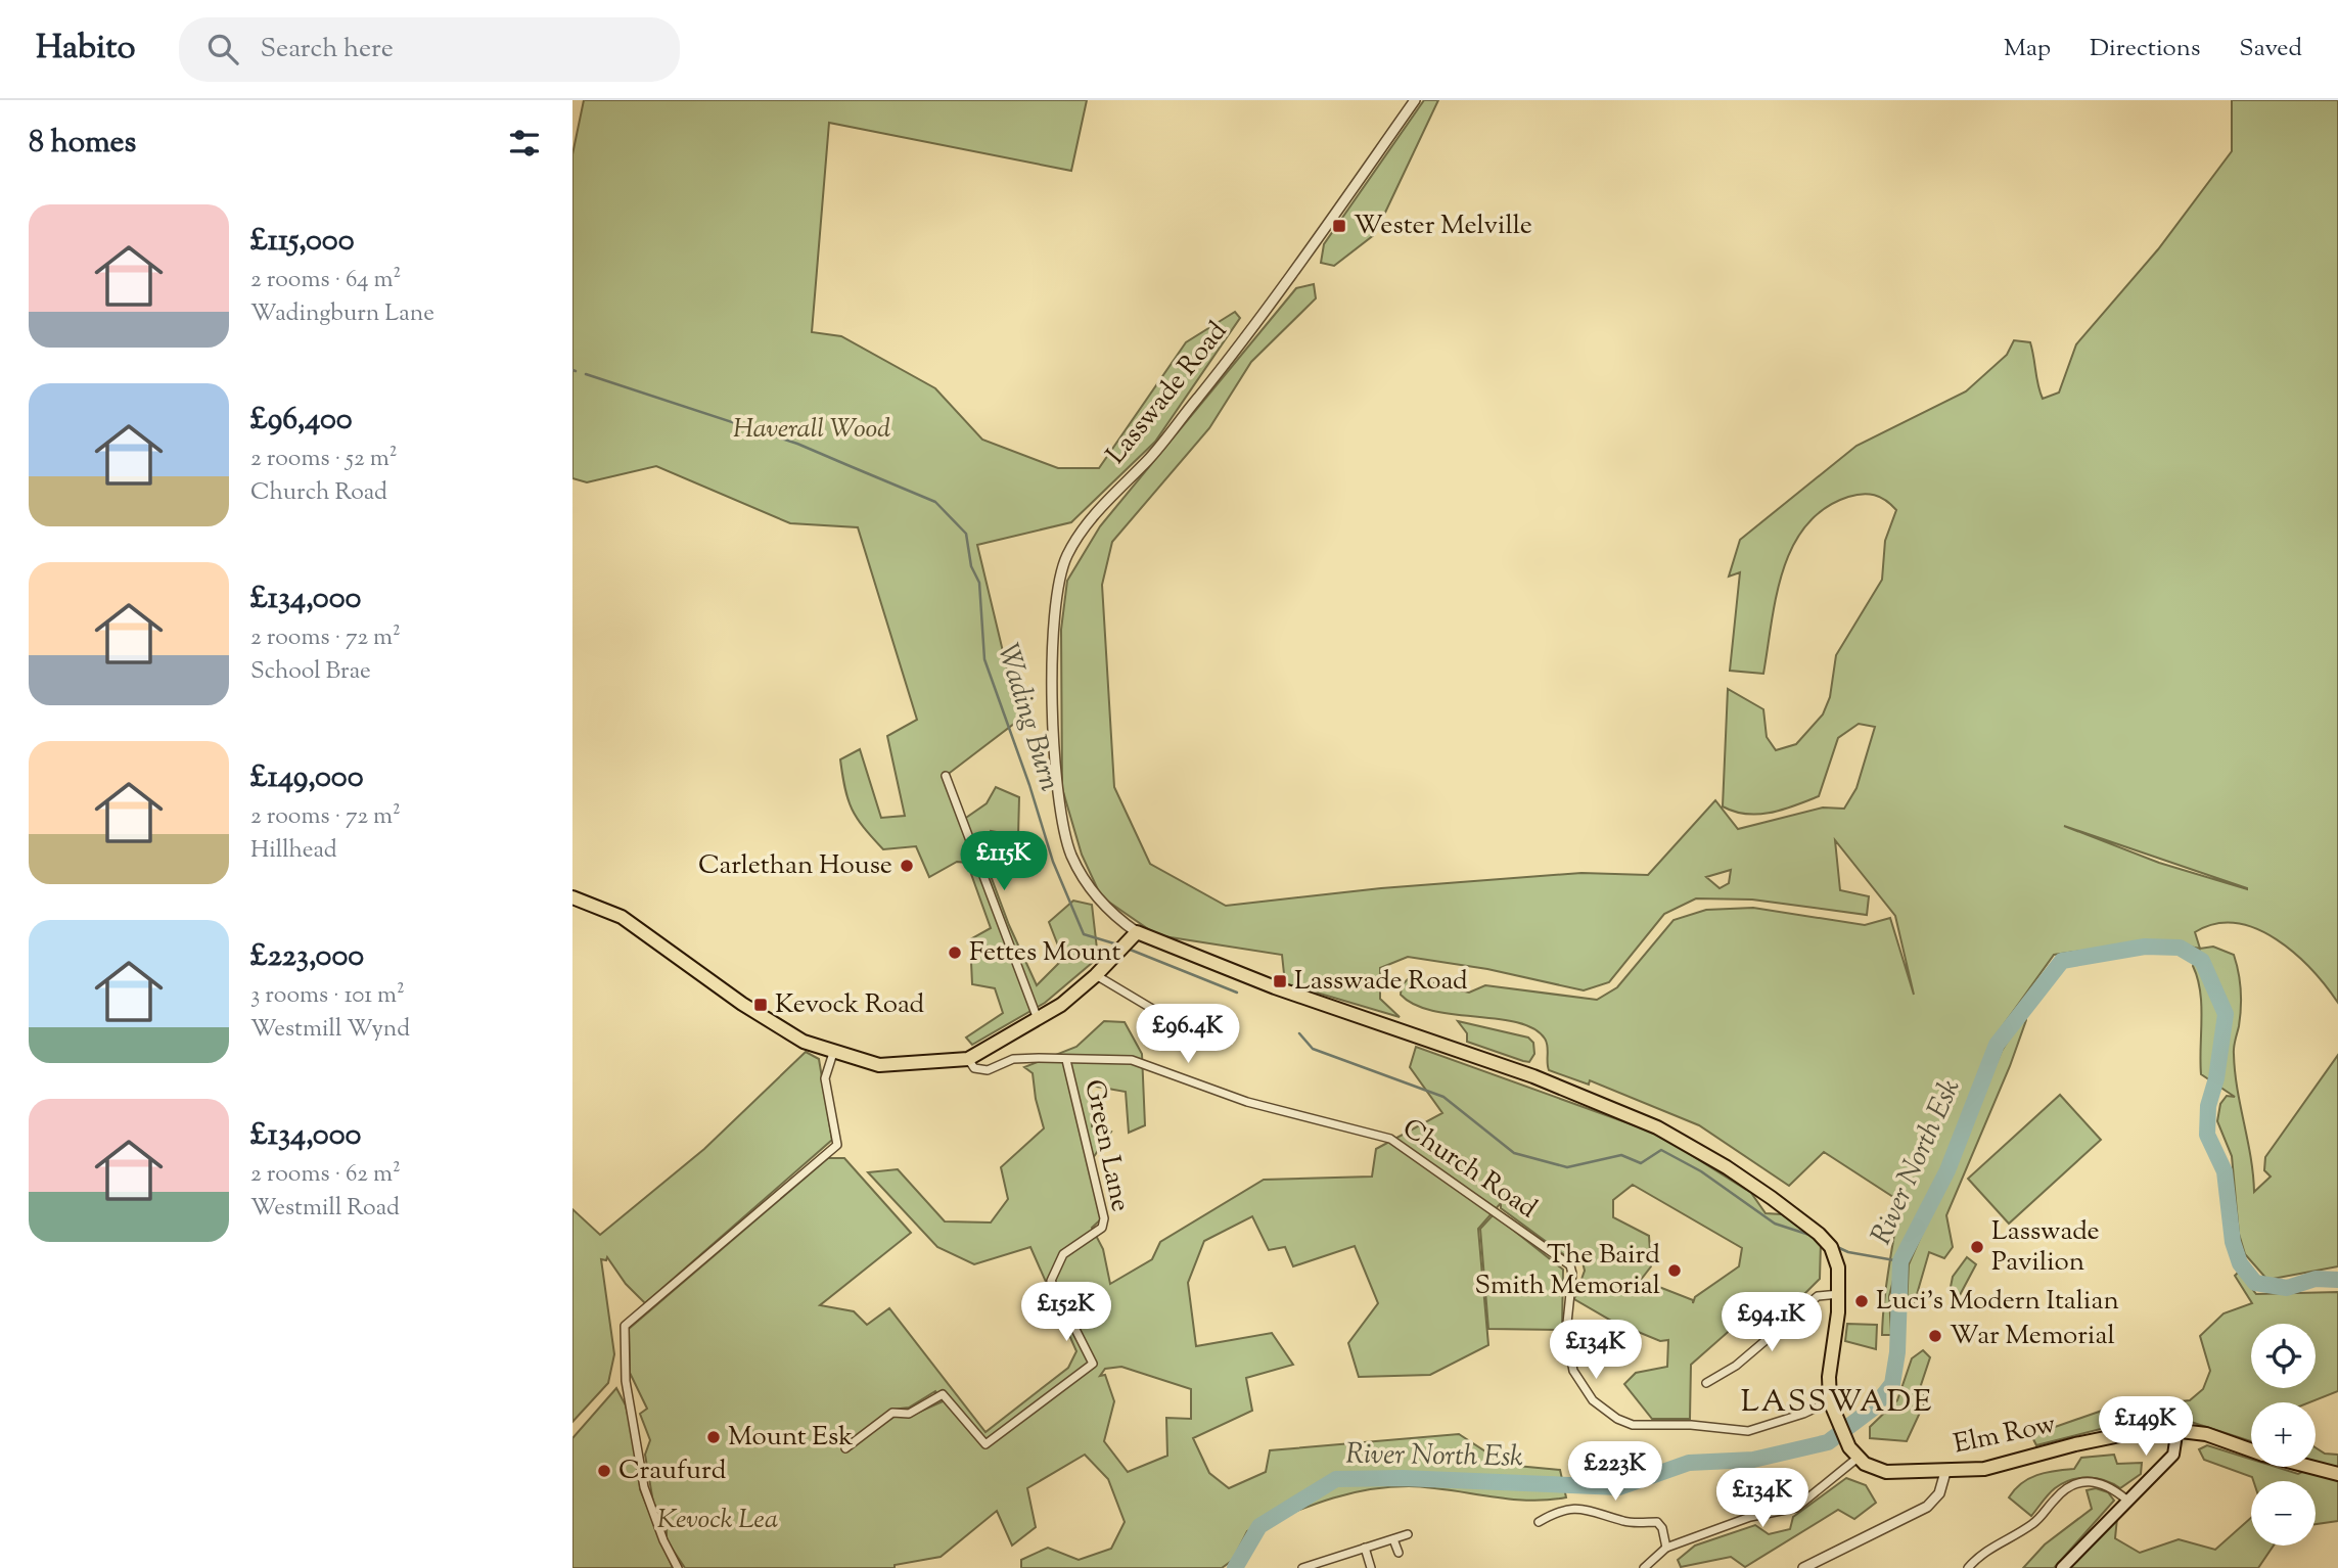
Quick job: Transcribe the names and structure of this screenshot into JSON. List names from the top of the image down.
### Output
{
  "streets": {
    "main road": ["Lasswade Road", "Elm Row"],
    "street": ["Green Lane", "Church Road"]
  },
  "crossings": [
    ["Green Lane", "Church Road"]
  ],
  "districts": ["LASSWADE"],
  "water": ["Wading Burn", "River North Esk"],
  "parks": ["Haverall Wood", "Kevock Lea"],
  "places": {
    "transit": ["Wester Melville", "Lasswade Road", "Kevock Road"],
    "other": [
      "Carlethan House",
      "Fettes Mount",
      "Lasswade Pavilion",
      "The Baird Smith Memorial",
      "Luci’s Modern Italian",
      "War Memorial",
      "Mount Esk",
      "Craufurd"
    ]
  },
  "page": {
    "header": "Habito",
    "search": "Search here",
    "nav": ["Map", "Directions", "Saved"],
    "heading": "8 homes",
    "list": [
      {
        "name": "£115,000",
        "note": "2 rooms · 64 m² · Wadingburn Lane"
      },
      {
        "name": "£96,400",
        "note": "2 rooms · 52 m² · Church Road"
      },
      {
        "name": "£134,000",
        "note": "2 rooms · 72 m² · School Brae"
      },
      {
        "name": "£149,000",
        "note": "2 rooms · 72 m² · Hillhead"
      },
      {
        "name": "£223,000",
        "note": "3 rooms · 101 m² · Westmill Wynd"
      },
      {
        "name": "£134,000",
        "note": "2 rooms · 62 m² · Westmill Road"
      }
    ],
    "price": [
      "£115K",
      "£96.4K",
      "£152K",
      "£94.1K",
      "£134K",
      "£149K",
      "£223K",
      "£134K"
    ],
    "map_buttons": ["+", "−"]
  }
}
